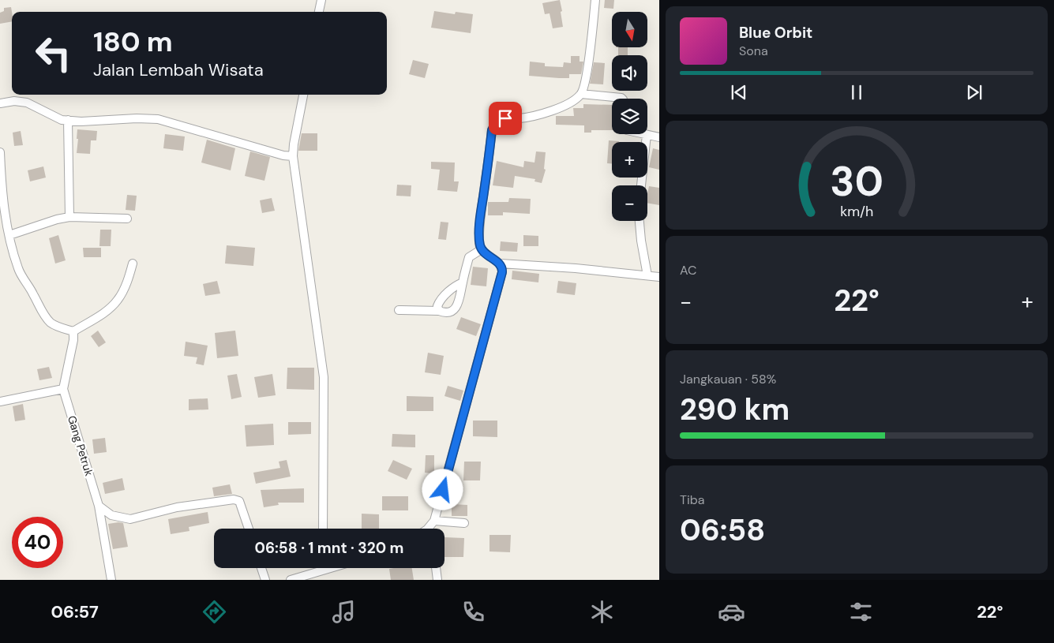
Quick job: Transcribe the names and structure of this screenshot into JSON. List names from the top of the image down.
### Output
{
  "streets": {
    "street": ["Gang Petruk"]
  },
  "north": "bottom",
  "page": {
    "map_buttons": ["+", "−"],
    "turn": ["180 m", "Jalan Lembah Wisata"],
    "song": ["Blue Orbit", "Sona"],
    "tile": [
      "AC",
      ["Jangkauan · 58%", "290 km"],
      ["Tiba", "06:58"]
    ],
    "heat": ["−", "22°", "+"],
    "limit": "40",
    "trip": "06:58 · 1 mnt · 320 m",
    "tabs": ["06:57", "22°"],
    "gauge": ["30", "km/h"]
  }
}
